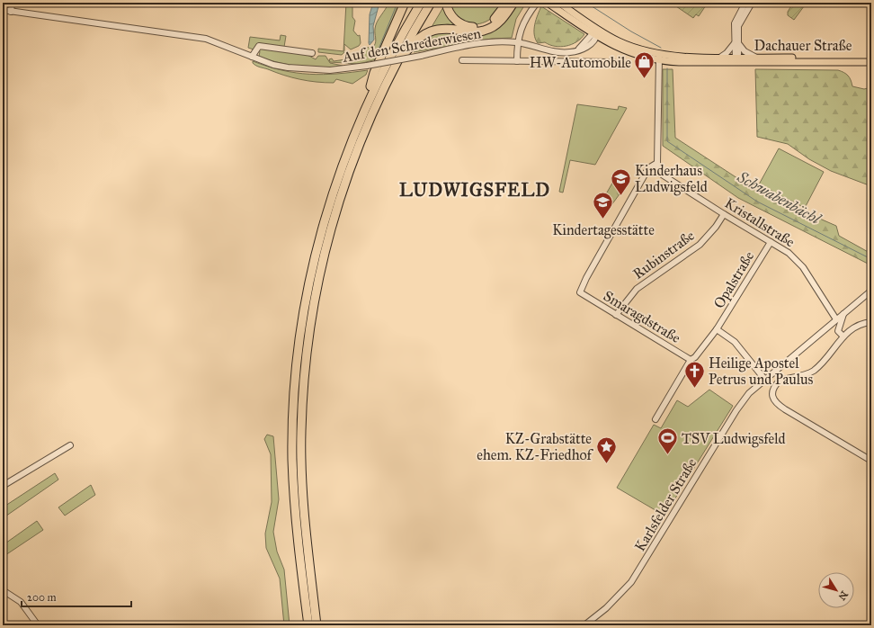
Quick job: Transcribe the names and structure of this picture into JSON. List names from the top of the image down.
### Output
{
  "streets": {
    "main road": ["Dachauer Straße"],
    "street": [
      "Auf den Schrederwiesen",
      "Kristallstraße",
      "Rubinstraße",
      "Opalstraße",
      "Smaragdstraße",
      "Karlsfelder Straße"
    ]
  },
  "crossings": [
    ["Auf den Schrederwiesen", "Dachauer Straße"],
    ["Kristallstraße", "Rubinstraße"],
    ["Kristallstraße", "Opalstraße"],
    ["Kristallstraße", "Smaragdstraße"],
    ["Kristallstraße", "Karlsfelder Straße"],
    ["Rubinstraße", "Smaragdstraße"],
    ["Opalstraße", "Smaragdstraße"]
  ],
  "districts": ["LUDWIGSFELD"],
  "water": ["Schwabenbächl"],
  "places": {
    "shop": ["HW-Automobile"],
    "school or university": ["Kinderhaus Ludwigsfeld", "Kindertagesstätte"],
    "church": ["Heilige Apostel Petrus und Paulus"],
    "sports": ["TSV Ludwigsfeld"],
    "place": ["KZ-Grabstätte ehem. KZ-Friedhof"]
  },
  "scale_bar": "200 m",
  "north": "bottom right"
}
